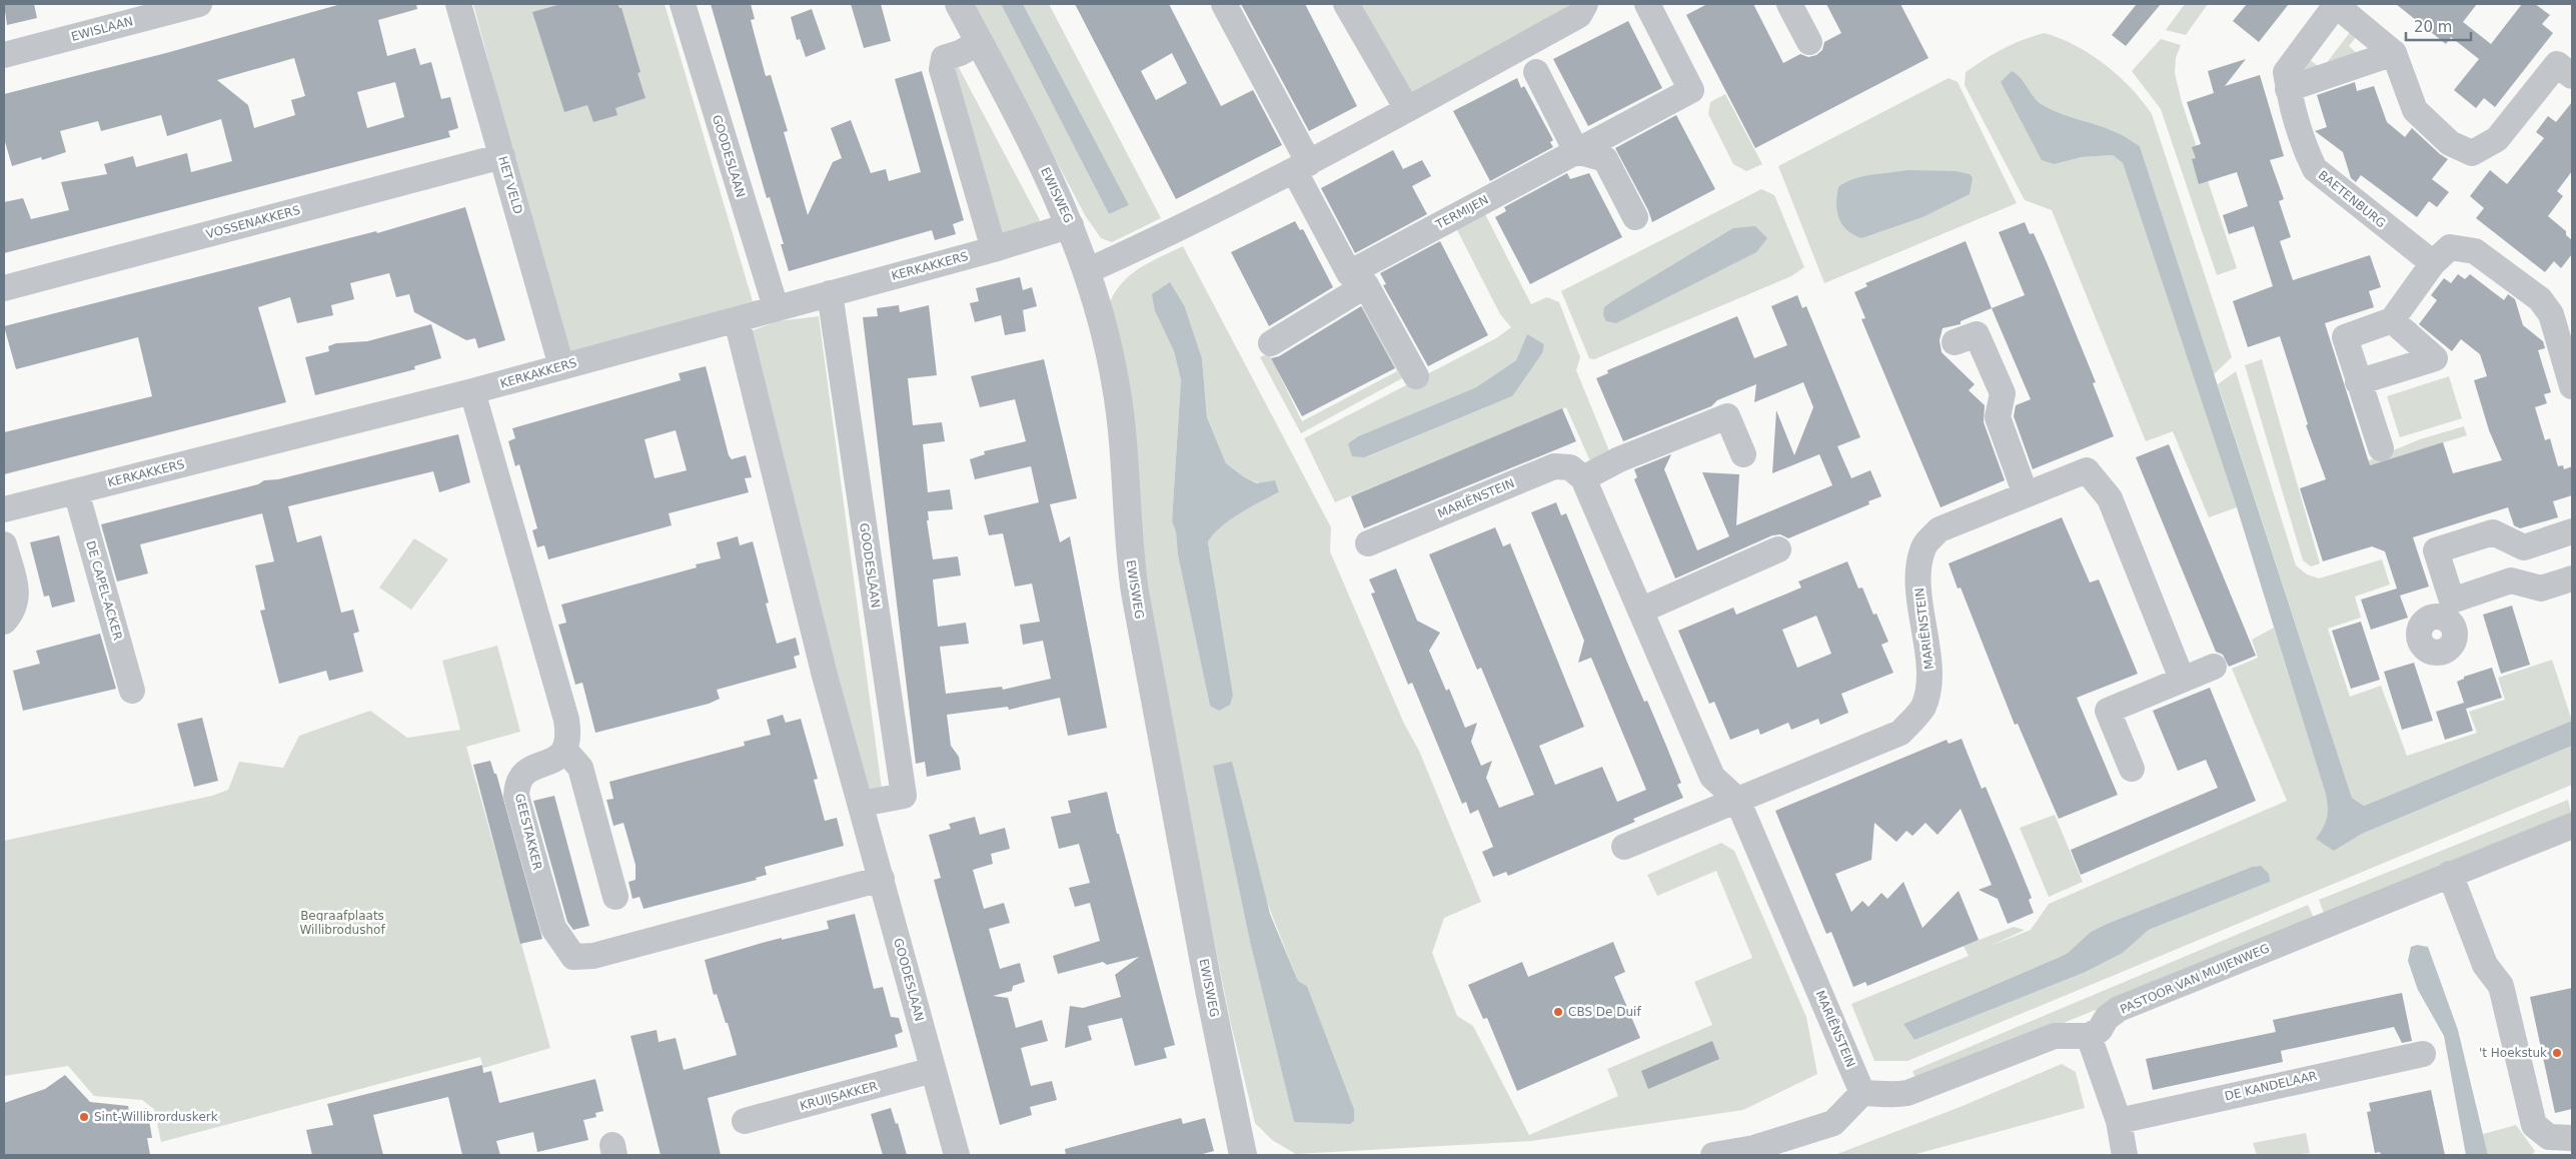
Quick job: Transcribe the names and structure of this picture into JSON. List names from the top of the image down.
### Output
{
  "streets": {
    "street": [
      "EWISLAAN",
      "GOODESLAAN",
      "HET VELD",
      "EWISWEG",
      "BAETENBURG",
      "TERMIJEN",
      "VOSSENAKKERS",
      "KERKAKKERS",
      "MARIËNSTEIN",
      "DE CAPEL-ACKER",
      "GEESTAKKER",
      "PASTOOR VAN MUIJENWEG",
      "DE KANDELAAR",
      "KRUIJSAKKER"
    ]
  },
  "crossings": [
    ["GOODESLAAN", "KERKAKKERS"],
    ["GOODESLAAN", "GEESTAKKER"],
    ["GOODESLAAN", "KRUIJSAKKER"],
    ["HET VELD", "VOSSENAKKERS"],
    ["HET VELD", "KERKAKKERS"],
    ["EWISWEG", "KERKAKKERS"],
    ["KERKAKKERS", "DE CAPEL-ACKER"]
  ],
  "parks": ["Begraafplaats Willibrodushof"],
  "places": ["CBS De Duif", "'t Hoekstuk", "Sint-Willibrorduskerk"],
  "scale_bar": "20 m"
}
